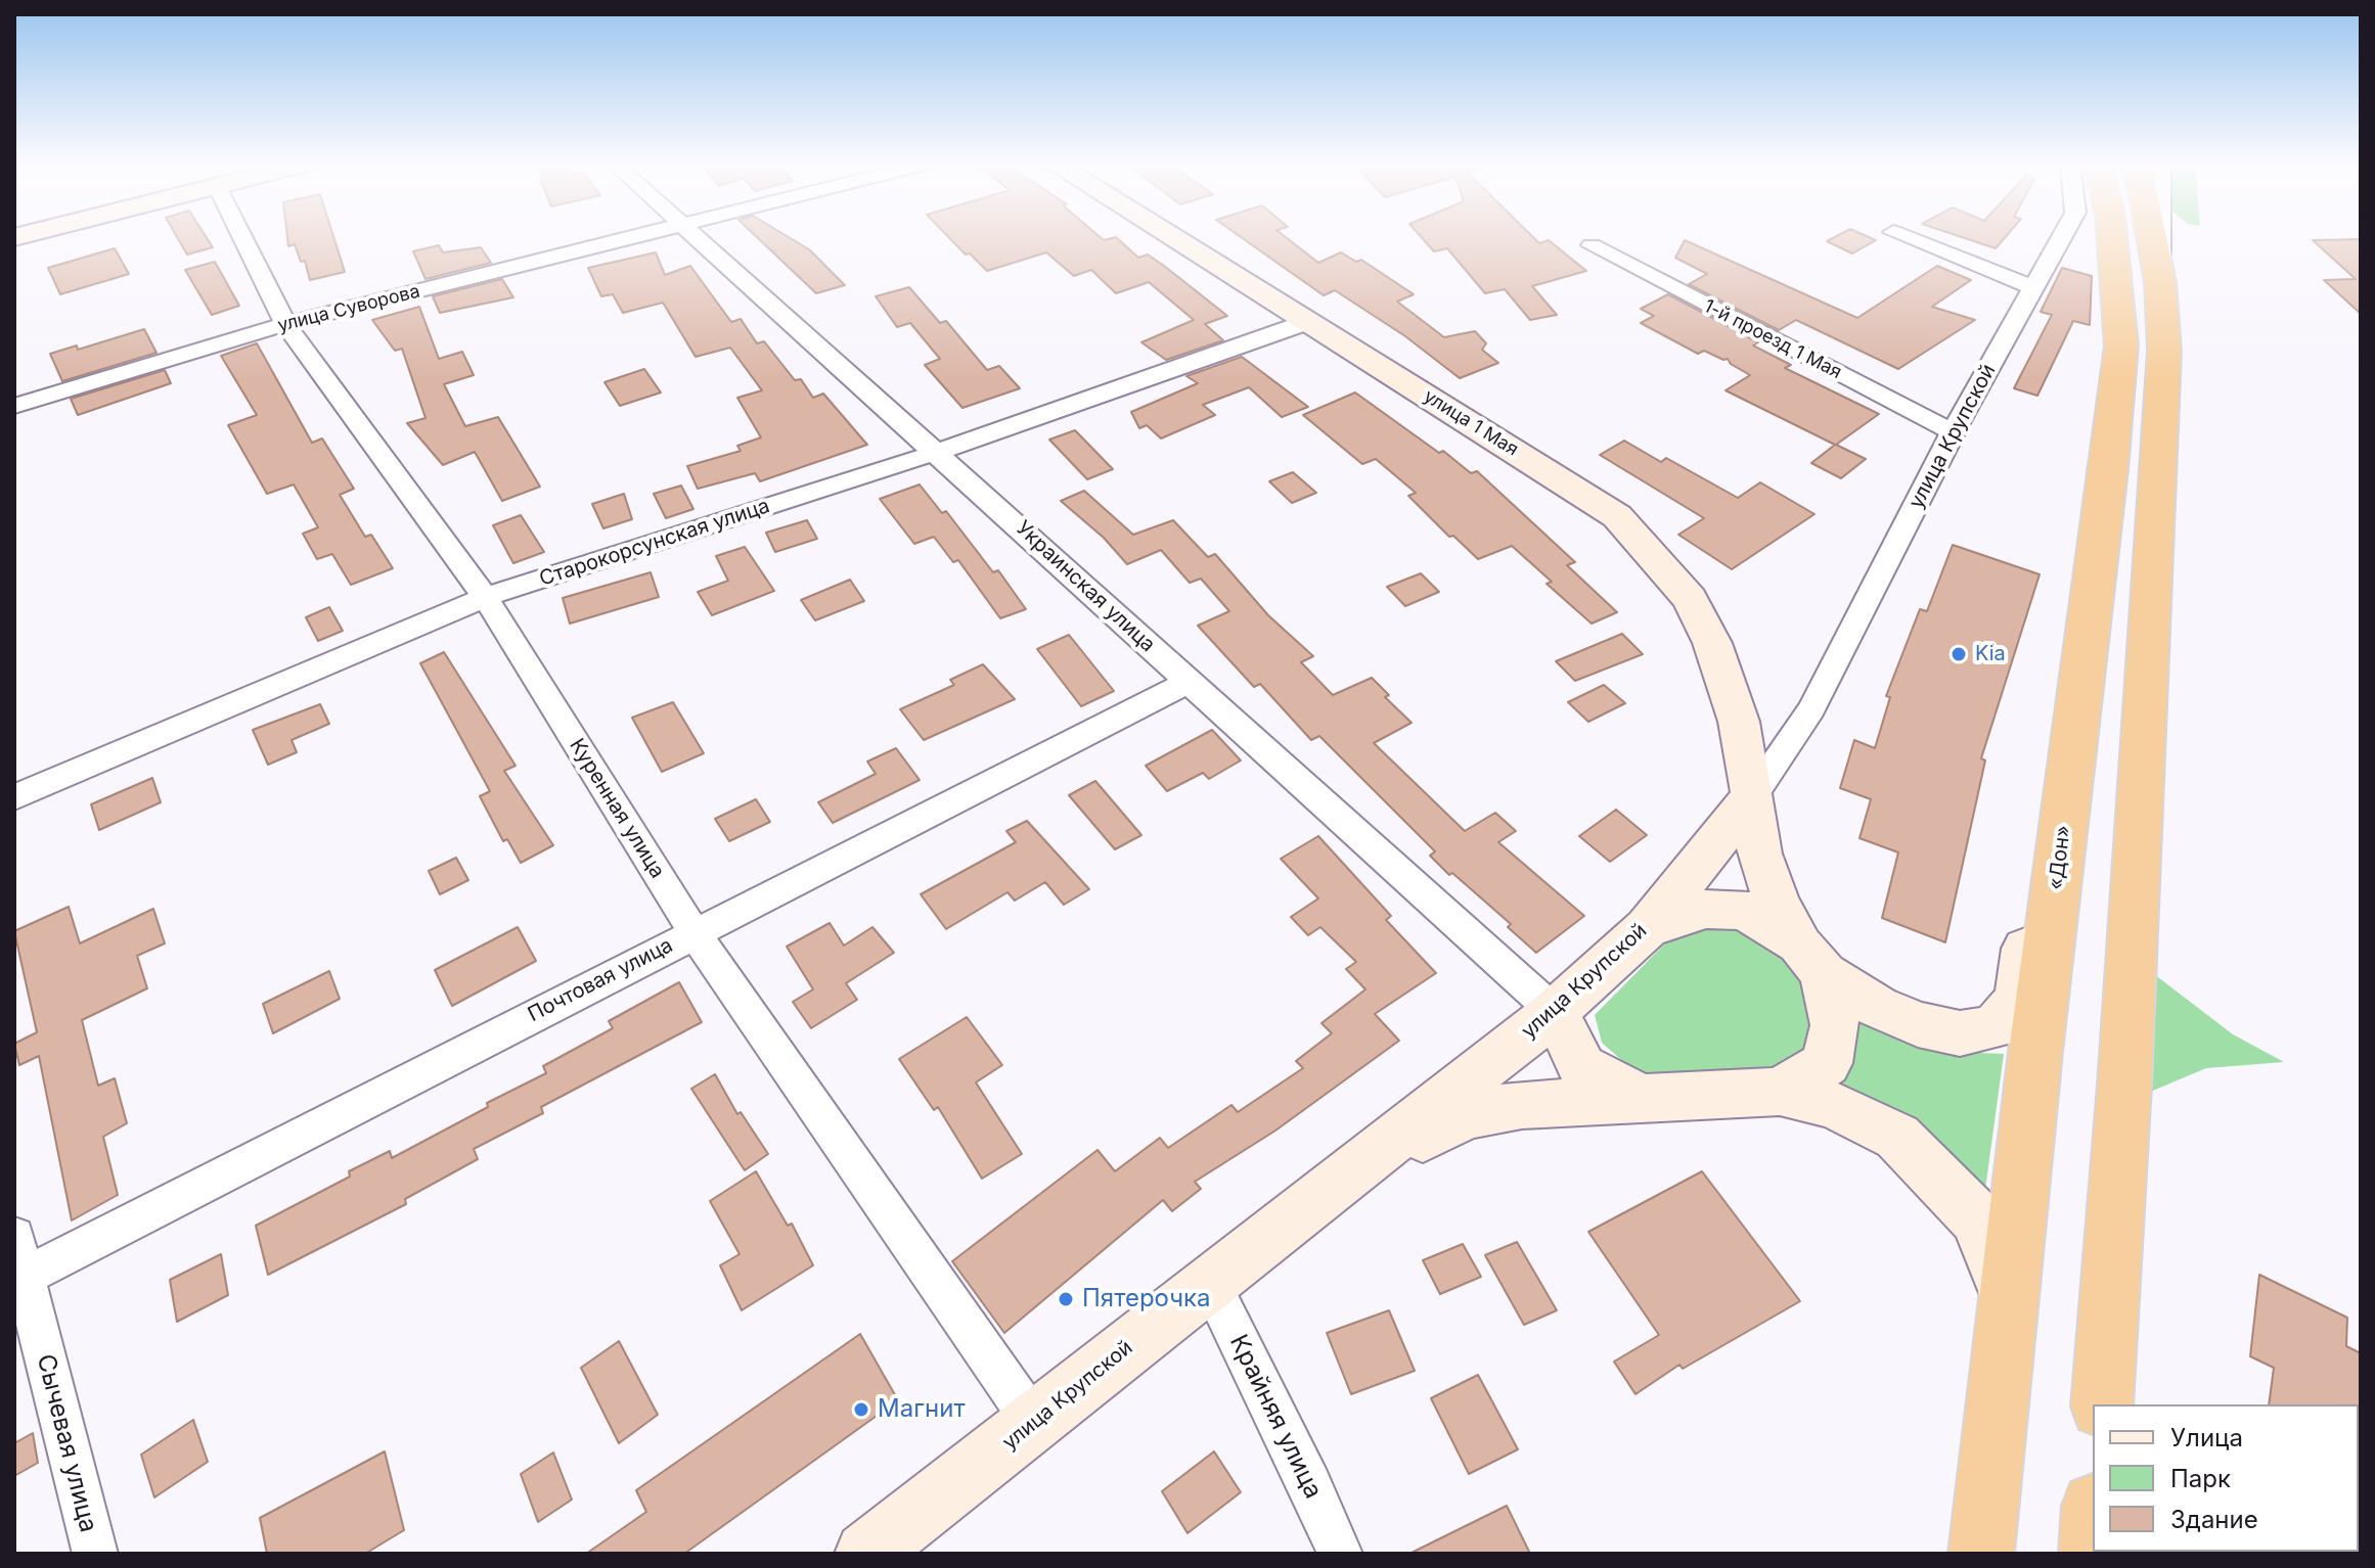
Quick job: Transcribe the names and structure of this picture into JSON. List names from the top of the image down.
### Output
{
  "streets": {
    "highway": ["«Дон»"],
    "street": [
      "улица Суворова",
      "1-й проезд 1 Мая",
      "улица 1 Мая",
      "улица Крупской",
      "Старокорсунская улица",
      "Украинская улица",
      "Куренная улица",
      "Почтовая улица",
      "Крайняя улица",
      "Сычевая улица"
    ]
  },
  "crossings": [
    ["улица Суворова", "Куренная улица"],
    ["1-й проезд 1 Мая", "улица Крупской"],
    ["улица 1 Мая", "улица Крупской"],
    ["улица 1 Мая", "Старокорсунская улица"],
    ["улица 1 Мая", "Украинская улица"],
    ["улица Крупской", "Украинская улица"],
    ["улица Крупской", "Куренная улица"],
    ["улица Крупской", "Крайняя улица"],
    ["Старокорсунская улица", "Украинская улица"],
    ["Старокорсунская улица", "Куренная улица"],
    ["Украинская улица", "Почтовая улица"],
    ["Куренная улица", "Почтовая улица"],
    ["Почтовая улица", "Сычевая улица"]
  ],
  "places": ["Kia", "Пятерочка", "Магнит"],
  "legend": ["Улица", "Парк", "Здание"]
}
